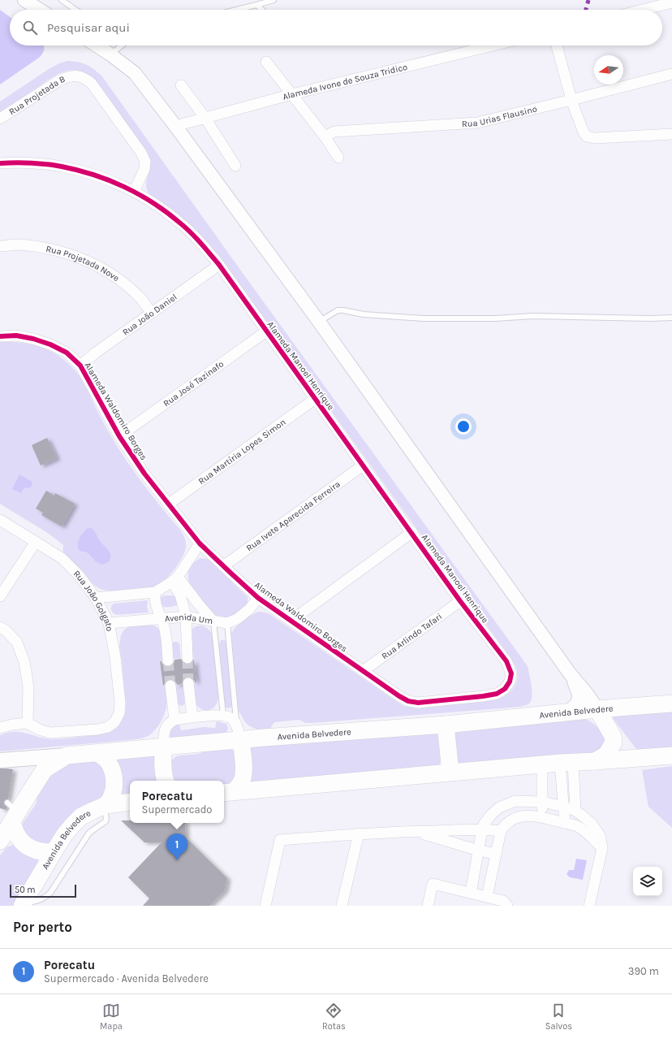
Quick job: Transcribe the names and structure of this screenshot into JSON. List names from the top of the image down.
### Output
{
  "streets": {
    "main road": ["Avenida Belvedere"],
    "street": [
      "Alameda Ivone de Souza Tridico",
      "Rua Projetada B",
      "Rua Urias Flausino",
      "Rua Projetada Nove",
      "Rua João Daniel",
      "Alameda Manoel Henrique",
      "Rua José Tazinafo",
      "Alameda Waldomiro Borges",
      "Rua Martíria Lopes Simon",
      "Rua Ivete Aparecida Ferreira",
      "Rua João Golgato",
      "Avenida Um",
      "Rua Arlindo Tafari"
    ]
  },
  "crossings": [
    ["Rua Projetada B", "Alameda Manoel Henrique"],
    ["Rua Projetada Nove", "Rua João Daniel"],
    ["Rua João Daniel", "Alameda Manoel Henrique"],
    ["Rua João Daniel", "Alameda Waldomiro Borges"],
    ["Alameda Manoel Henrique", "Rua José Tazinafo"],
    ["Alameda Manoel Henrique", "Alameda Waldomiro Borges"],
    ["Alameda Manoel Henrique", "Rua Martíria Lopes Simon"],
    ["Alameda Manoel Henrique", "Rua Ivete Aparecida Ferreira"],
    ["Alameda Manoel Henrique", "Rua Arlindo Tafari"],
    ["Rua José Tazinafo", "Alameda Waldomiro Borges"],
    ["Alameda Waldomiro Borges", "Rua Martíria Lopes Simon"],
    ["Alameda Waldomiro Borges", "Rua Ivete Aparecida Ferreira"],
    ["Alameda Waldomiro Borges", "Rua Arlindo Tafari"],
    ["Rua João Golgato", "Avenida Um"]
  ],
  "scale_bar": "50 m",
  "north": "left",
  "page": {
    "search": "Pesquisar aqui",
    "popup": ["Porecatu", "Supermercado"],
    "pins": "1",
    "scale": "50 m",
    "heading": "Por perto",
    "list": [
      {
        "mark": "1",
        "name": "Porecatu",
        "note": "Supermercado · Avenida Belvedere",
        "value": "390 m"
      }
    ],
    "nav": ["Mapa", "Rotas", "Salvos"]
  }
}
